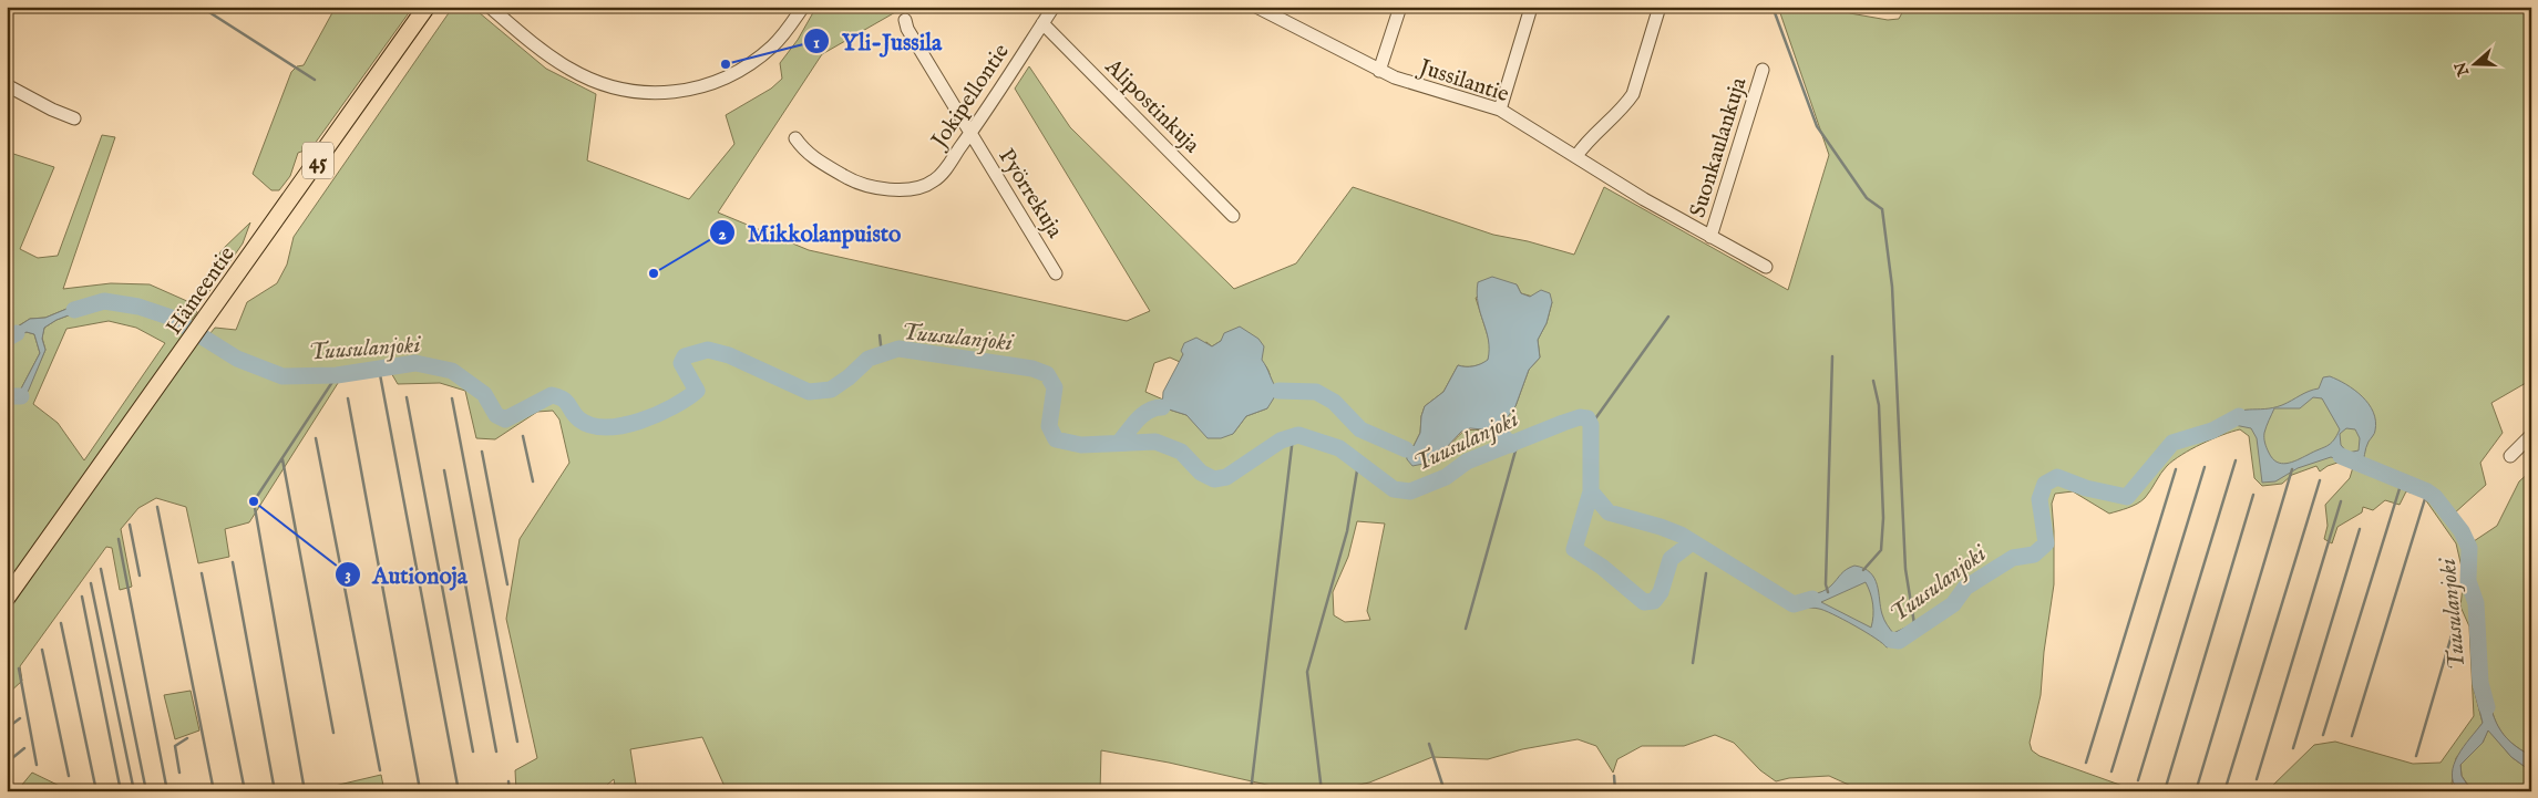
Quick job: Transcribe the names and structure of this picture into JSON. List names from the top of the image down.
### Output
{
  "streets": {
    "main road": ["45", "Hämeentie"],
    "street": [
      "Jussilantie",
      "Jokipellontie",
      "Alipostinkuja",
      "Suonkaulankuja",
      "Pyörrekuja"
    ]
  },
  "crossings": [
    ["Jussilantie", "Suonkaulankuja"],
    ["Jokipellontie", "Alipostinkuja"],
    ["Jokipellontie", "Pyörrekuja"]
  ],
  "water": ["Tuusulanjoki"],
  "places": ["Yli-Jussila", "Mikkolanpuisto", "Autionoja"],
  "north": "left"
}
